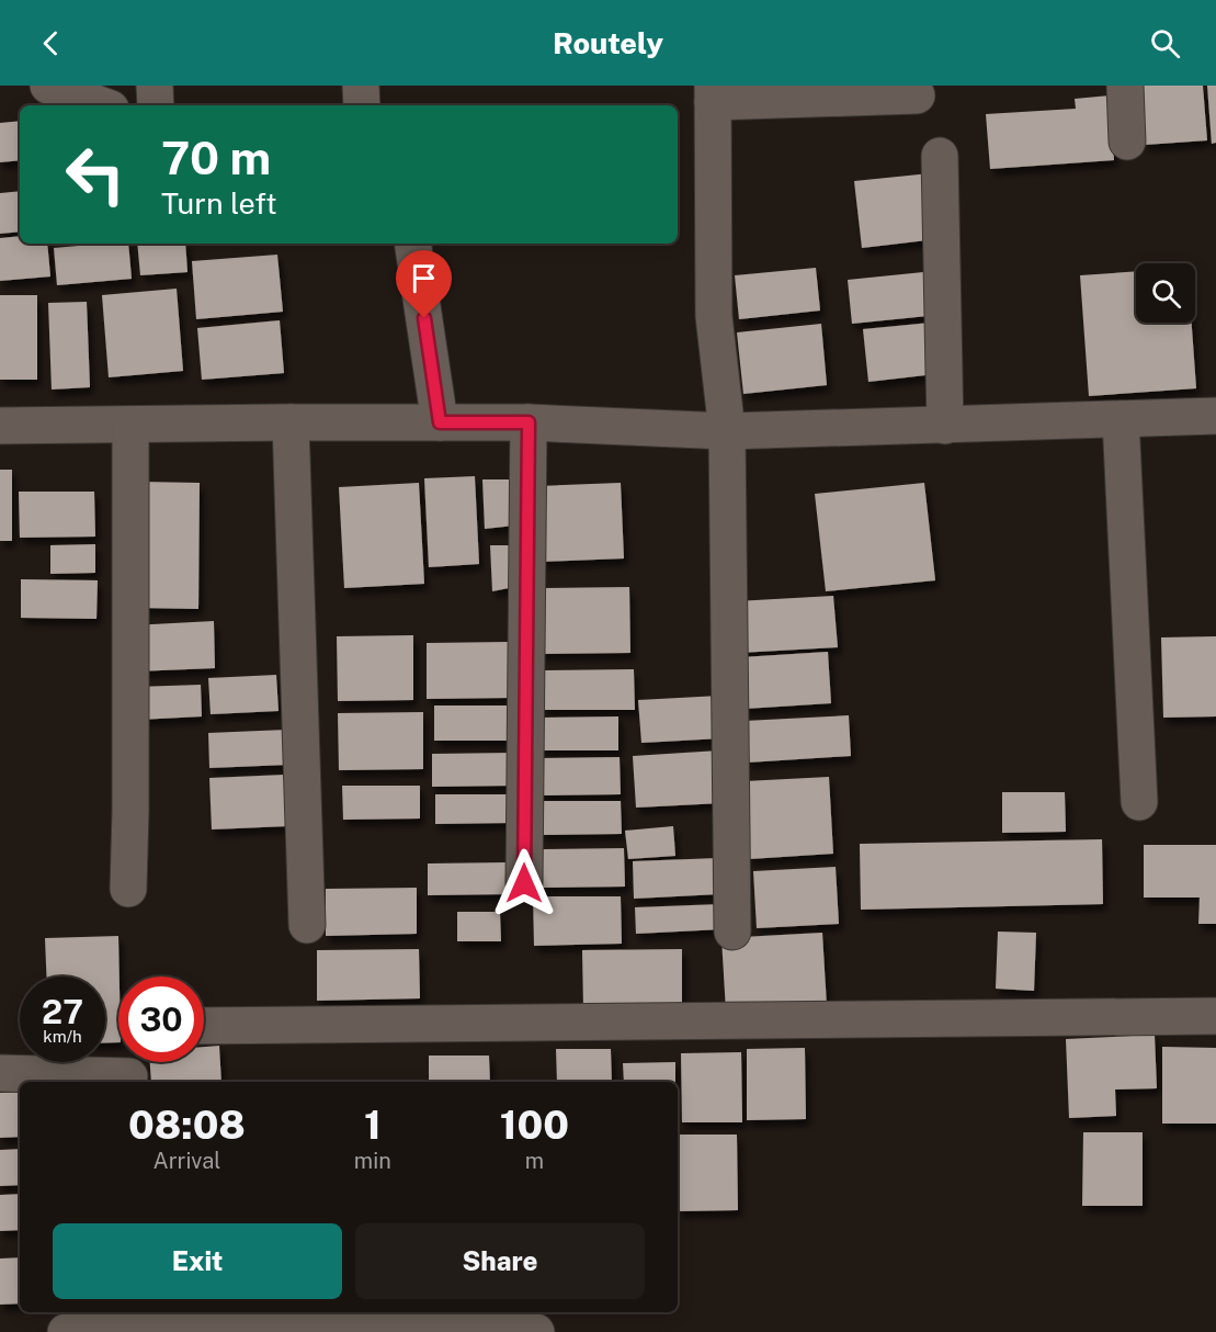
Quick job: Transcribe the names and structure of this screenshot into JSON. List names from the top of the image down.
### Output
{
  "page": {
    "header": "Routely",
    "turn": ["70 m", "Turn left"],
    "speed": "27 km/h",
    "limit": "30",
    "eta": [
      "08:08",
      "Arrival",
      "1",
      "min",
      "100",
      "m"
    ],
    "buttons": ["Exit", "Share"]
  }
}
